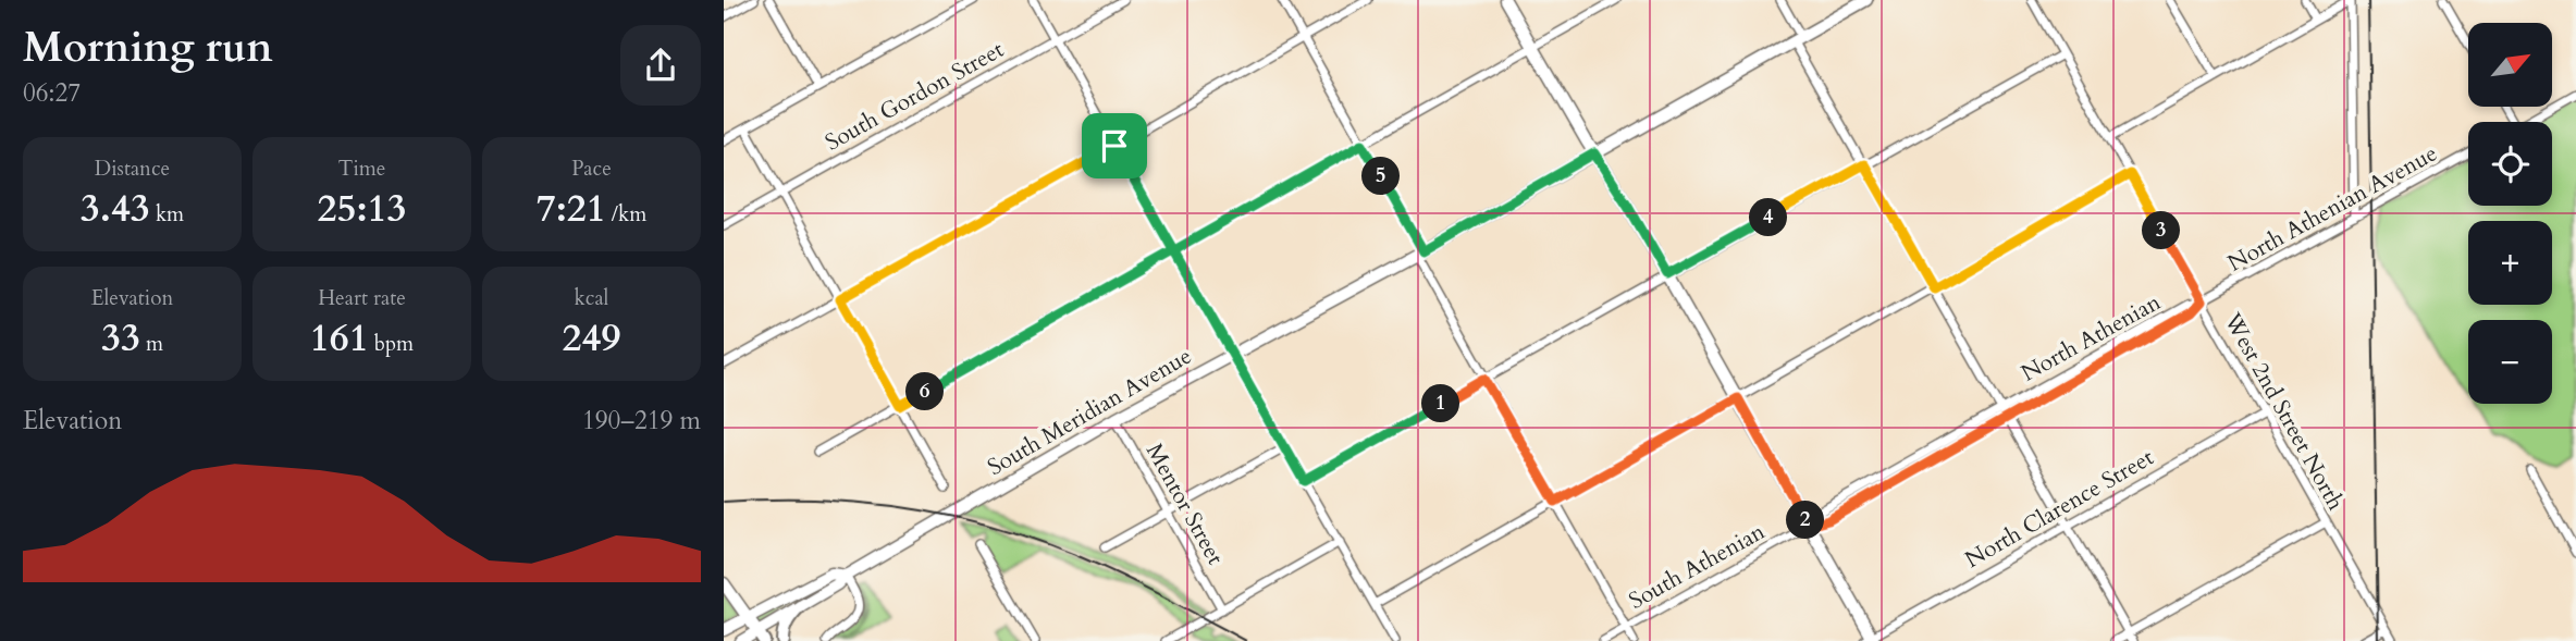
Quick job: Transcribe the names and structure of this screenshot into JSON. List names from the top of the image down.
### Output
{
  "streets": {
    "main road": ["South Meridian Avenue"],
    "street": [
      "South Gordon Street",
      "North Athenian Avenue",
      "North Athenian",
      "West 2nd Street North",
      "Mentor Street",
      "North Clarence Street",
      "South Athenian"
    ]
  },
  "crossings": [
    ["North Athenian Avenue", "North Athenian"],
    ["North Athenian Avenue", "West 2nd Street North"],
    ["North Athenian", "West 2nd Street North"],
    ["North Athenian", "South Athenian"],
    ["South Meridian Avenue", "Mentor Street"],
    ["West 2nd Street North", "North Clarence Street"]
  ],
  "north": "top right",
  "page": {
    "heading": ["Morning run", "06:27"],
    "map_buttons": ["+", "−"],
    "stats": [
      ["Distance", "3.43 km"],
      ["Time", "25:13"],
      ["Pace", "7:21 /km"],
      ["Elevation", "33 m"],
      ["Heart rate", "161 bpm"],
      ["kcal", "249"]
    ],
    "pins": [
      "5",
      "4",
      "3",
      "6",
      "1",
      "2"
    ],
    "chart": ["Elevation", "190–219 m"]
  }
}
